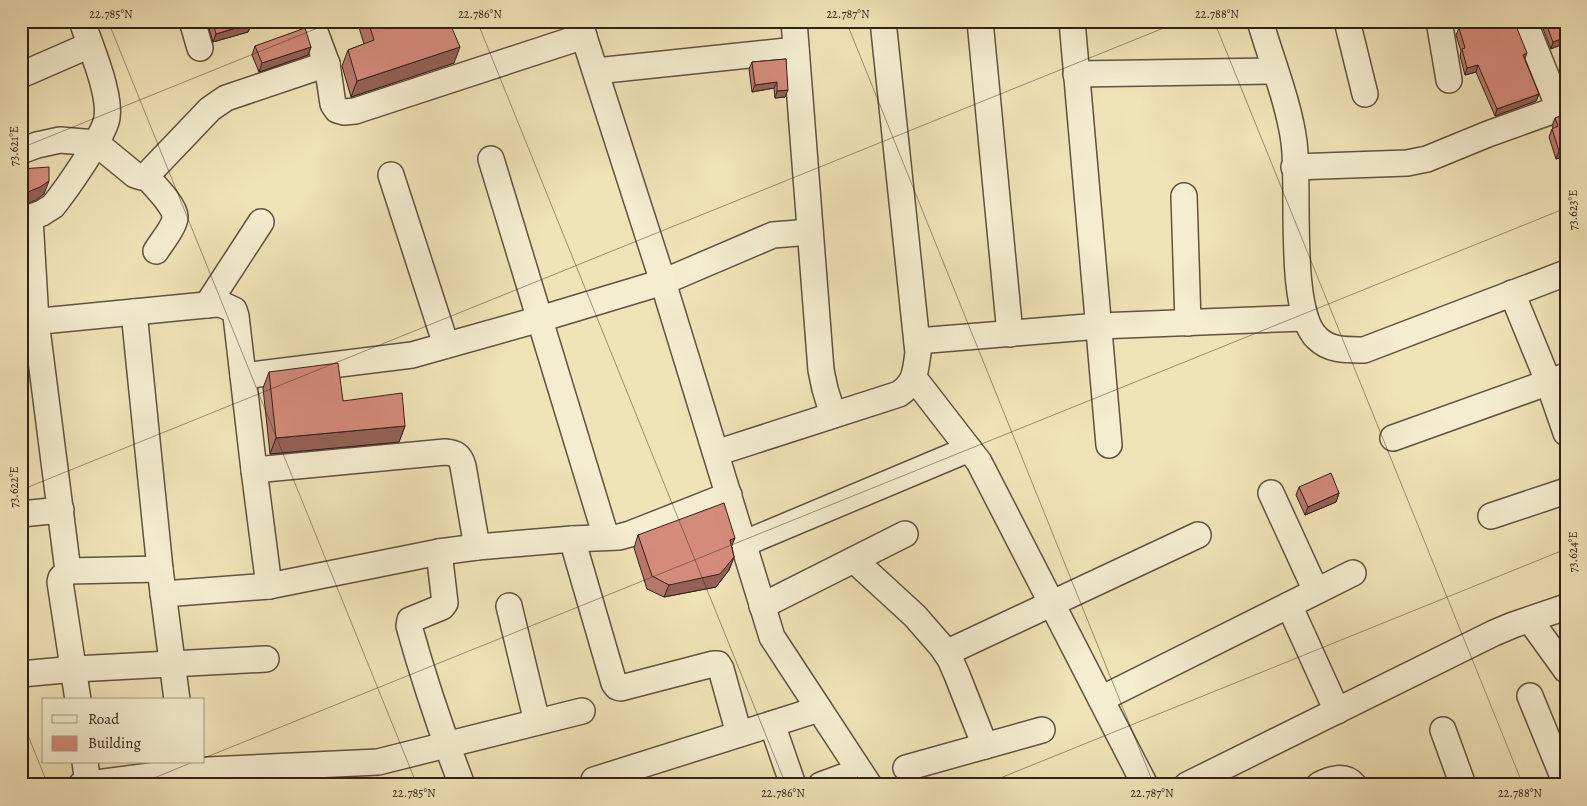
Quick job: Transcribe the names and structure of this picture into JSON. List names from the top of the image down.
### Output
{
  "legend": ["Road", "Building"],
  "coordinates": [
    "22.785°N",
    "22.786°N",
    "22.787°N",
    "22.788°N",
    "73.621°E",
    "73.623°E",
    "73.622°E",
    "73.624°E"
  ]
}
